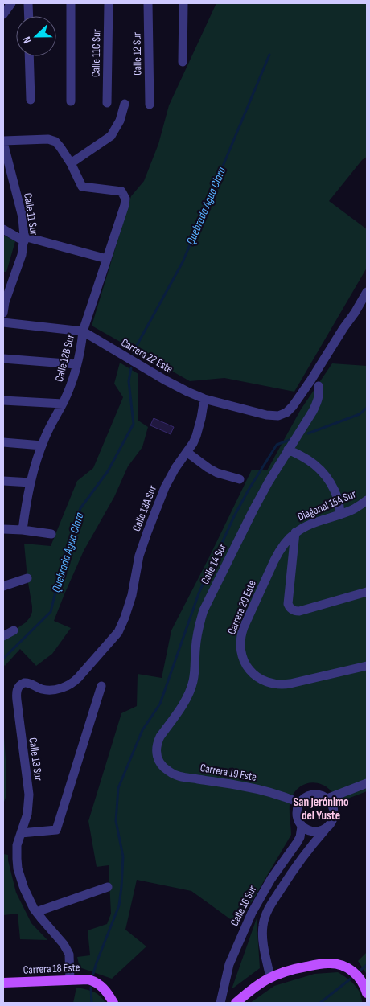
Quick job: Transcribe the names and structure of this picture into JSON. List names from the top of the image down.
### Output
{
  "streets": {
    "main road": ["Carrera 18 Este"],
    "street": [
      "Calle 11C Sur",
      "Calle 12 Sur",
      "Calle 11 Sur",
      "Carrera 22 Este",
      "Calle 12B Sur",
      "Diagonal 15A Sur",
      "Calle 13A Sur",
      "Calle 14 Sur",
      "Carrera 20 Este",
      "Calle 13 Sur",
      "Carrera 19 Este",
      "Calle 16 Sur"
    ]
  },
  "crossings": [
    ["Carrera 22 Este", "Calle 12B Sur"],
    ["Carrera 22 Este", "Calle 13A Sur"],
    ["Diagonal 15A Sur", "Carrera 20 Este"],
    ["Calle 13A Sur", "Calle 13 Sur"],
    ["Calle 14 Sur", "Carrera 19 Este"],
    ["Calle 13 Sur", "Carrera 18 Este"],
    ["Carrera 19 Este", "Calle 16 Sur"]
  ],
  "districts": ["San Jerónimo del Yuste"],
  "water": ["Quebrada Agua Clara"],
  "north": "left"
}
